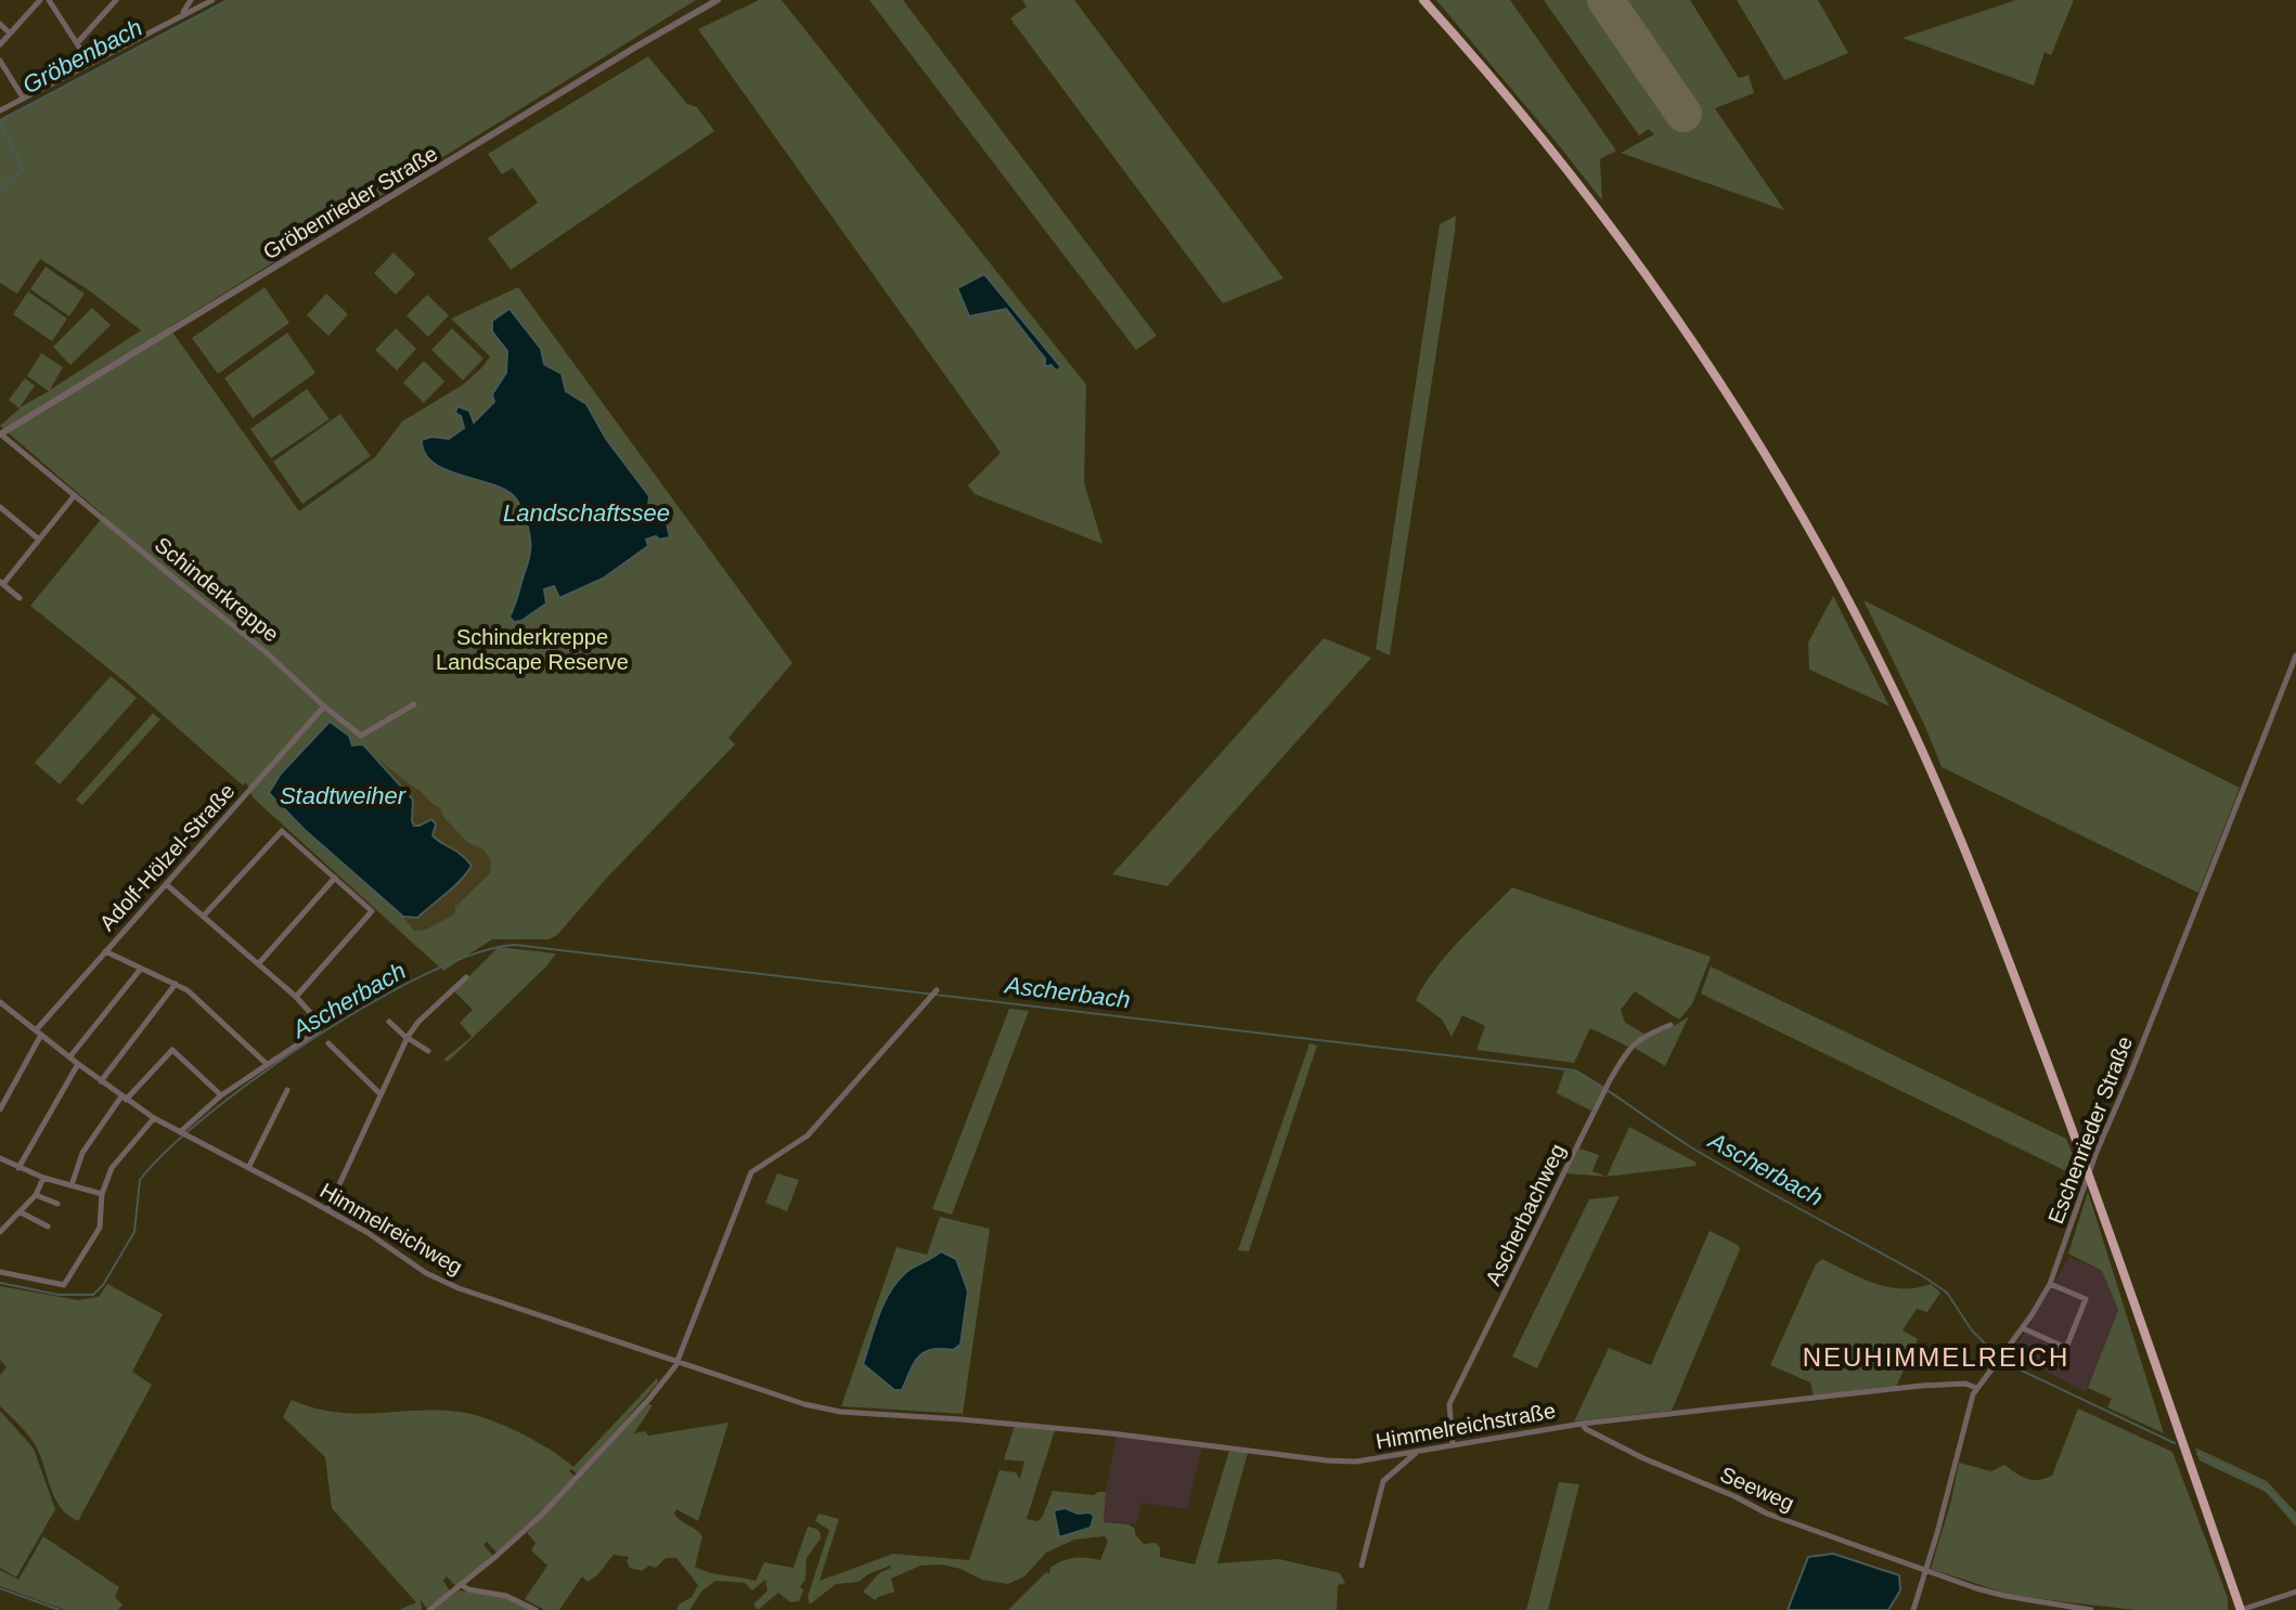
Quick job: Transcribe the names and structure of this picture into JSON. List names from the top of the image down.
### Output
{
  "streets": {
    "street": [
      "Gröbenrieder Straße",
      "Schinderkreppe",
      "Adolf-Hölzel-Straße",
      "Eschenrieder Straße",
      "Ascherbachweg",
      "Himmelreichweg",
      "Himmelreichstraße",
      "Seeweg"
    ]
  },
  "crossings": [
    ["Gröbenrieder Straße", "Schinderkreppe"],
    ["Schinderkreppe", "Adolf-Hölzel-Straße"],
    ["Adolf-Hölzel-Straße", "Himmelreichweg"],
    ["Eschenrieder Straße", "Himmelreichstraße"],
    ["Eschenrieder Straße", "Seeweg"],
    ["Ascherbachweg", "Himmelreichstraße"],
    ["Himmelreichweg", "Himmelreichstraße"],
    ["Himmelreichstraße", "Seeweg"]
  ],
  "districts": ["NEUHIMMELREICH"],
  "water": [
    "Gröbenbach",
    "Landschaftssee",
    "Stadtweiher",
    "Ascherbach"
  ],
  "parks": ["Schinderkreppe Landscape Reserve"]
}
